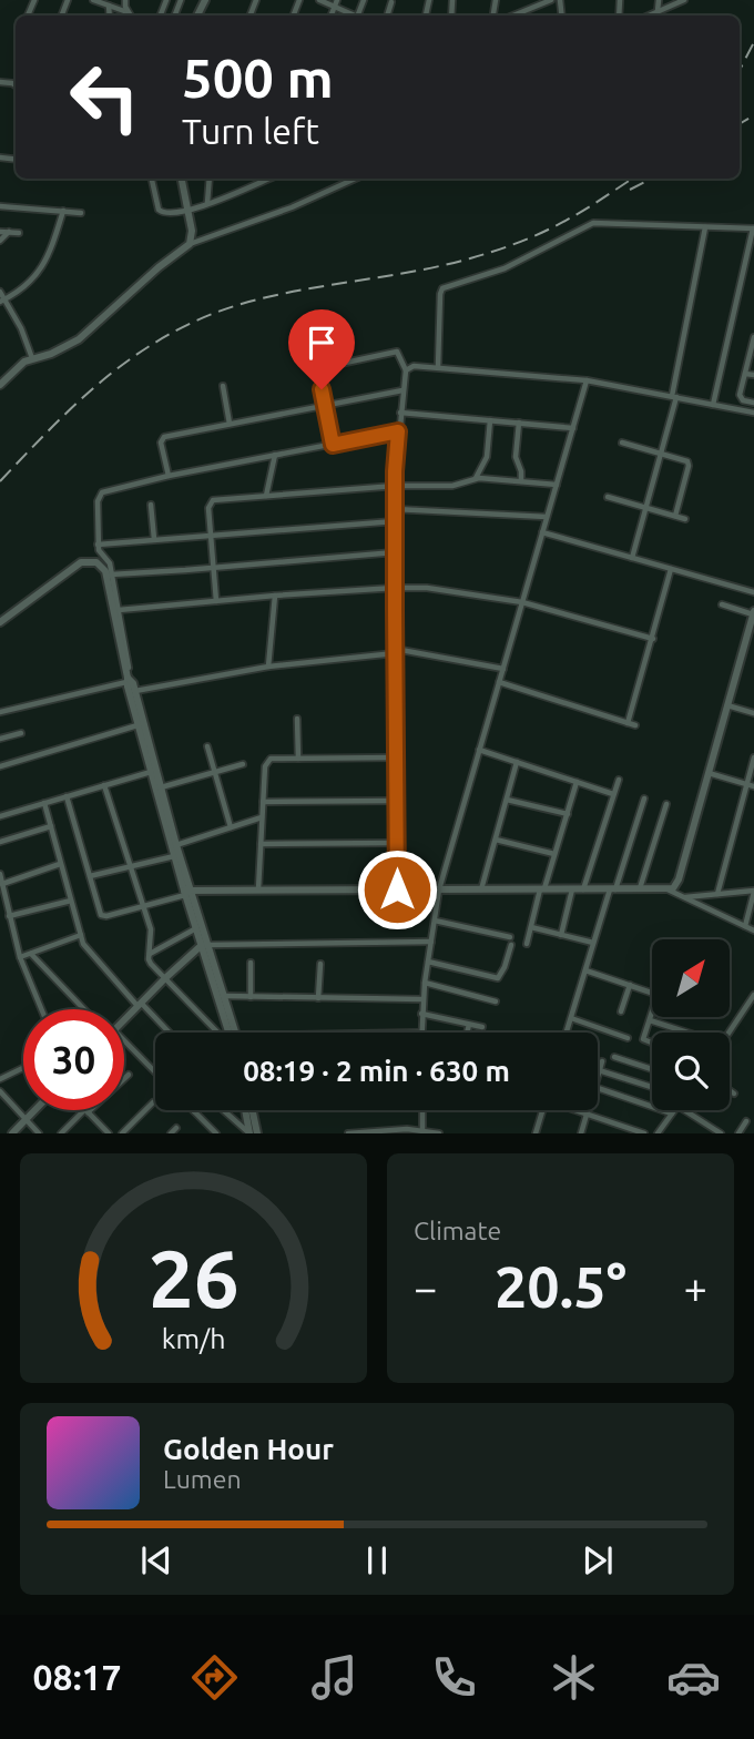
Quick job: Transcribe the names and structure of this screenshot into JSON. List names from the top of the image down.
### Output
{
  "north": "top right",
  "page": {
    "turn": ["500 m", "Turn left"],
    "limit": "30",
    "trip": "08:19 · 2 min · 630 m",
    "tile": "Climate",
    "heat": ["−", "20.5°", "+"],
    "song": ["Golden Hour", "Lumen"],
    "tabs": "08:17",
    "gauge": ["26", "km/h"]
  }
}
